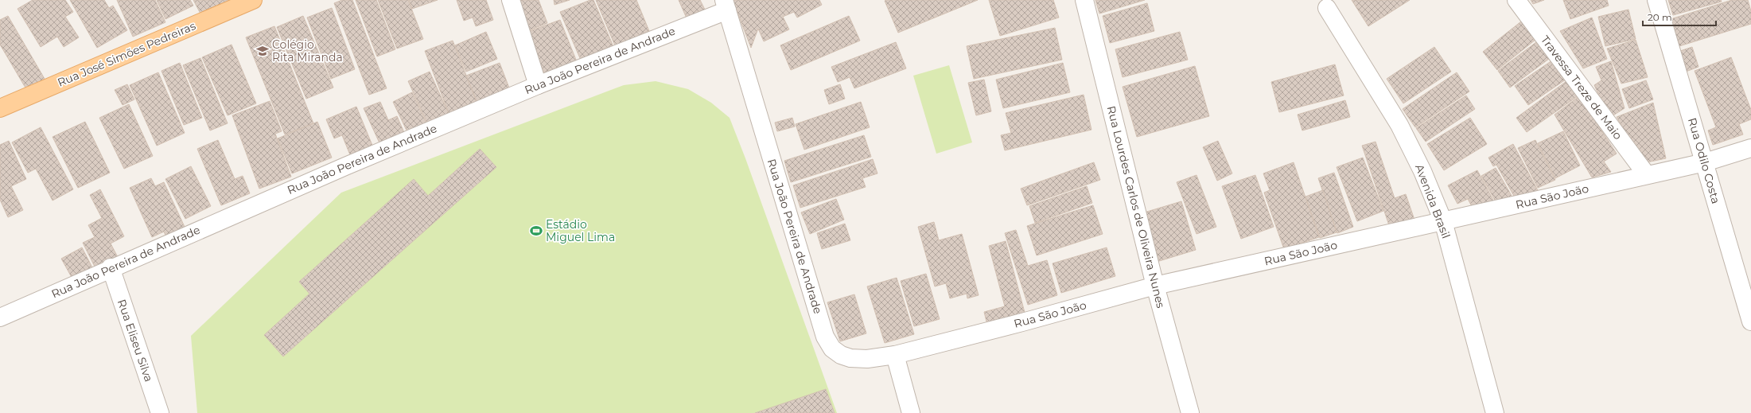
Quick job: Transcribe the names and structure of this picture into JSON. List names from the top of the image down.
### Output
{
  "streets": {
    "main road": ["Rua José Simões Pedreiras"],
    "street": [
      "Rua João Pereira de Andrade",
      "Travessa Treze de Maio",
      "Rua Odilo Costa",
      "Rua São João",
      "Avenida Brasil",
      "Rua Lourdes Carlos de Oliveira Nunes",
      "Rua Eliseu Silva"
    ]
  },
  "crossings": [
    ["Rua João Pereira de Andrade", "Rua São João"],
    ["Rua João Pereira de Andrade", "Rua Eliseu Silva"],
    ["Travessa Treze de Maio", "Rua São João"],
    ["Rua Odilo Costa", "Rua São João"],
    ["Rua São João", "Avenida Brasil"],
    ["Rua São João", "Rua Lourdes Carlos de Oliveira Nunes"]
  ],
  "places": {
    "school or university": ["Colégio Rita Miranda"],
    "sports": ["Estádio Miguel Lima"]
  },
  "scale_bar": "20 m"
}
